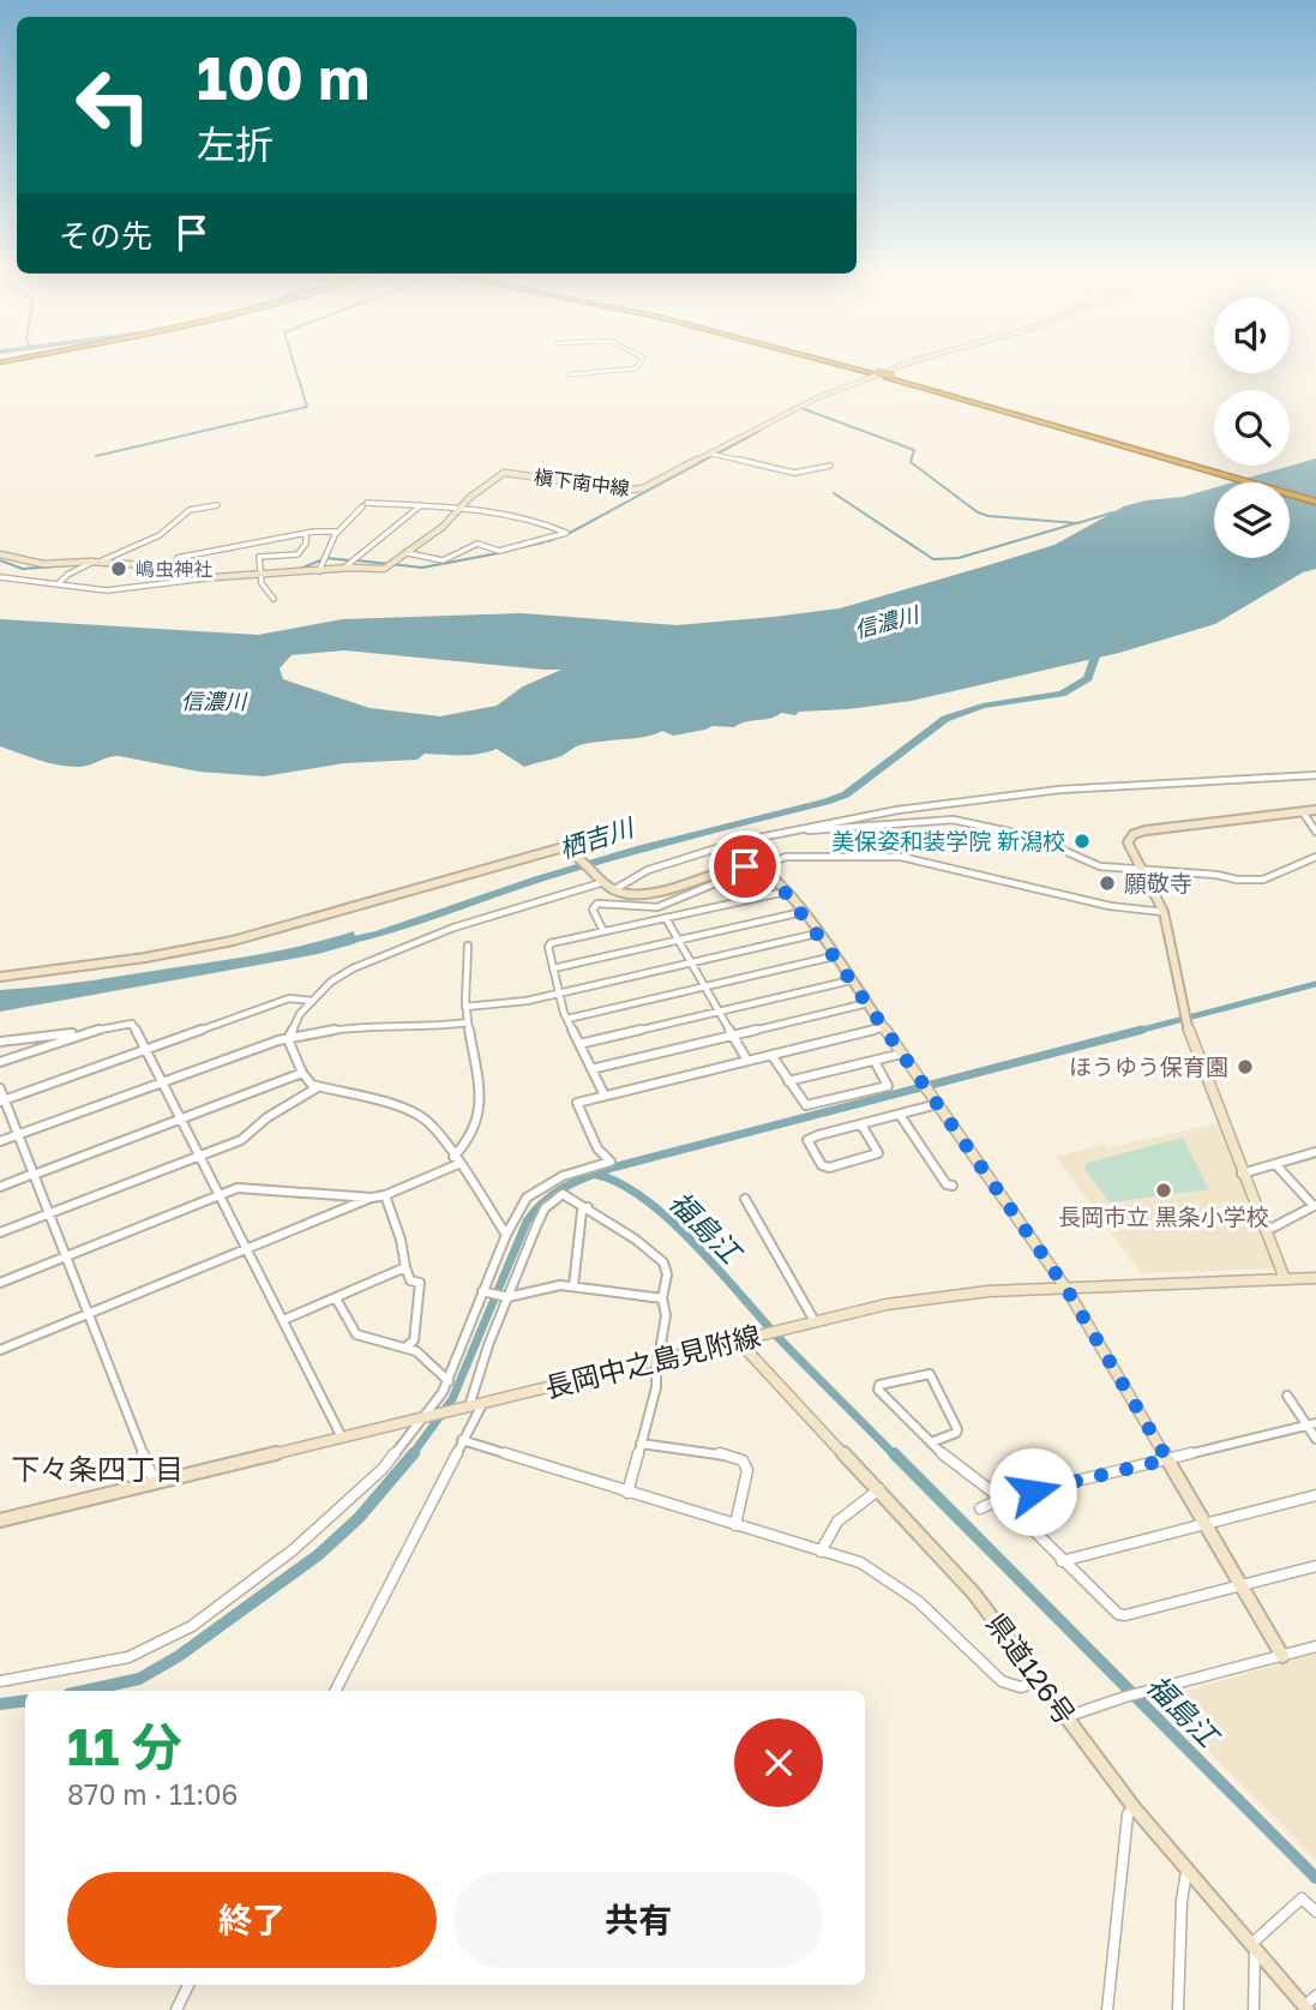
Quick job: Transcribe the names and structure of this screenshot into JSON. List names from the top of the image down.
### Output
{
  "streets": {
    "main road": ["槇下南中線", "長岡中之島見附線", "県道126号"]
  },
  "crossings": [
    ["長岡中之島見附線", "県道126号"]
  ],
  "districts": ["下々条四丁目"],
  "water": ["信濃川", "栖吉川", "福島江"],
  "places": [
    "嶋虫神社",
    "美保姿和装学院 新潟校",
    "願敬寺",
    "ほうゆう保育園",
    "長岡市立 黒条小学校"
  ],
  "page": {
    "turn": ["100 m", "左折"],
    "then": "その先",
    "heading": ["11 分", "870 m · 11:06"],
    "buttons": ["終了", "共有"]
  }
}
